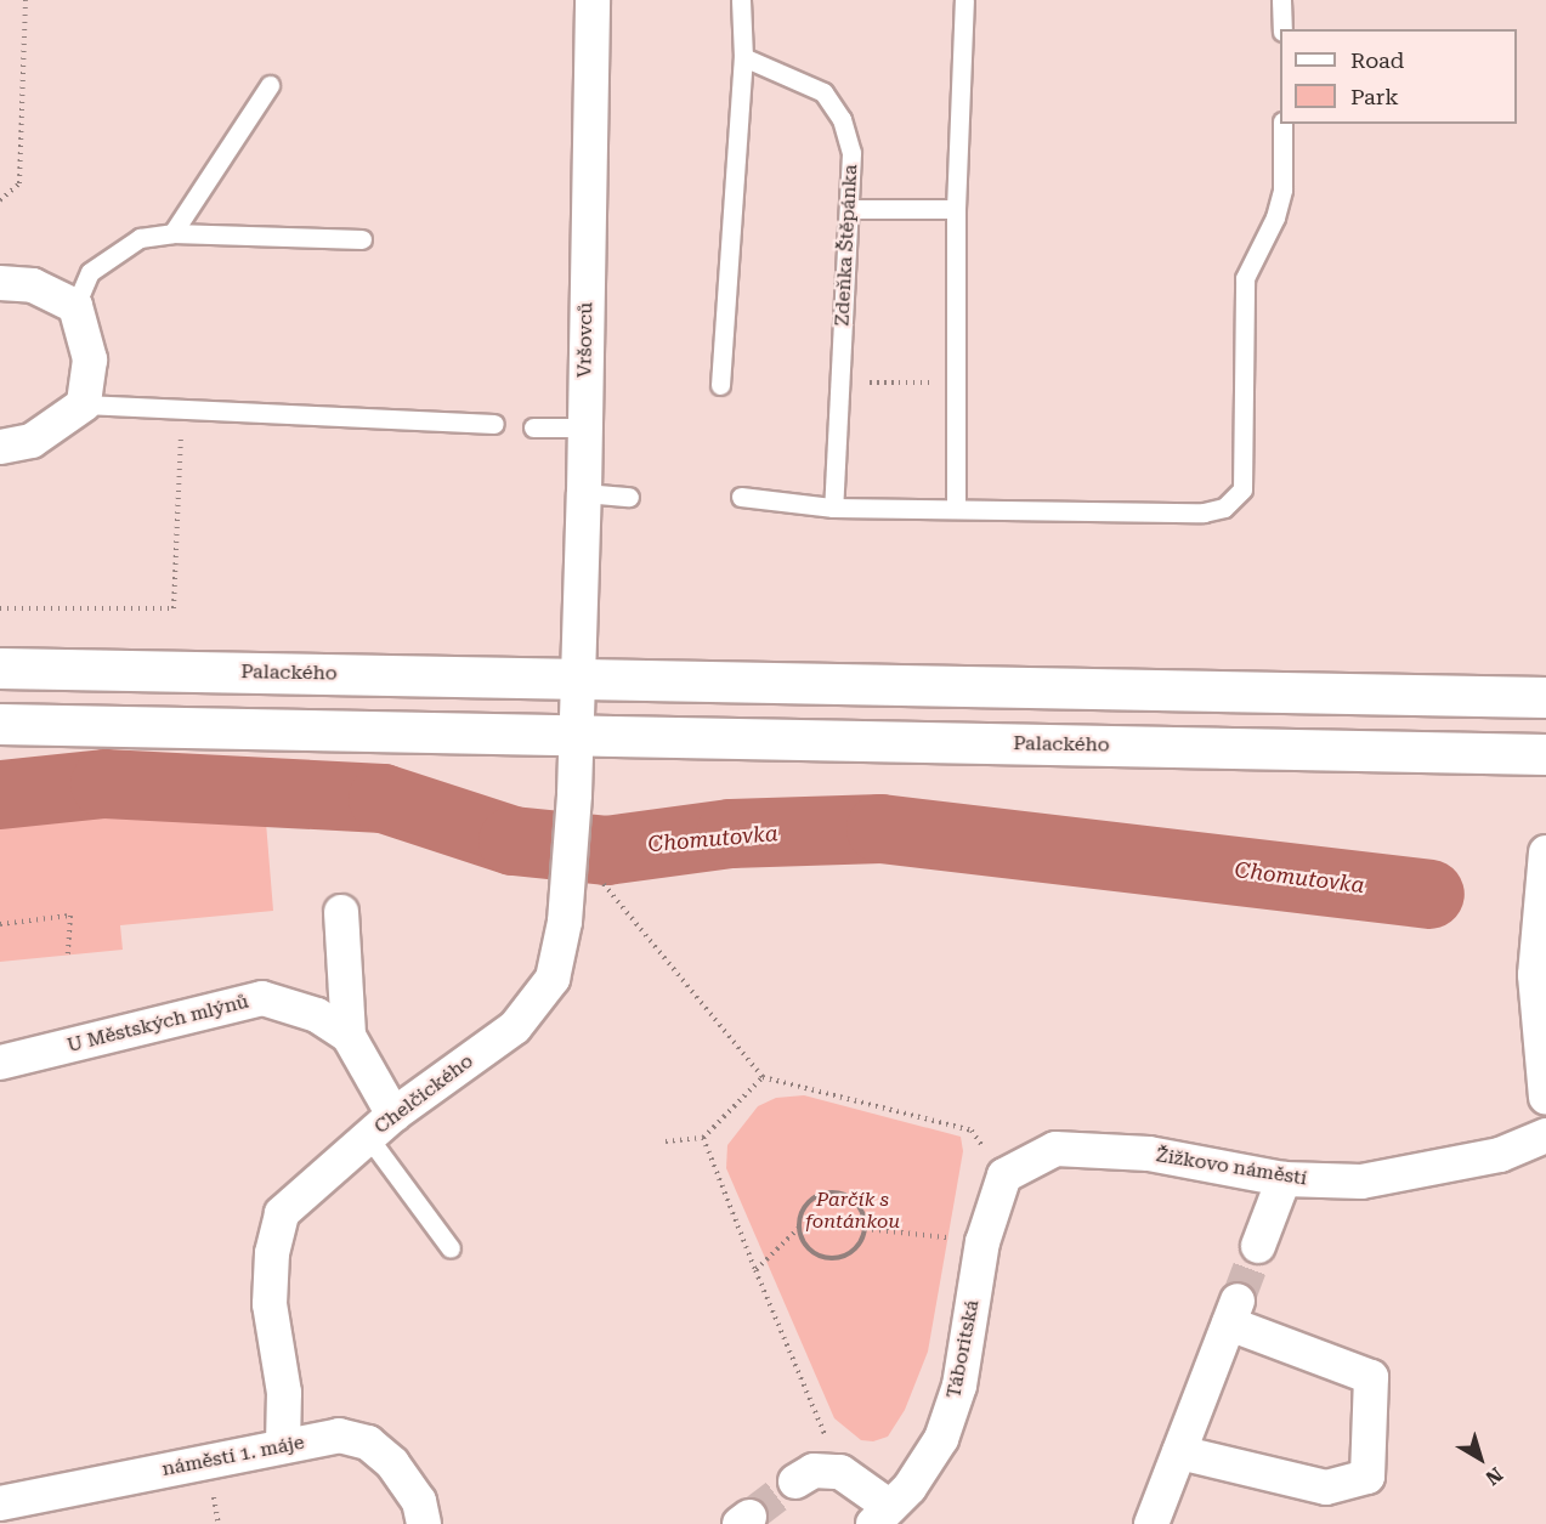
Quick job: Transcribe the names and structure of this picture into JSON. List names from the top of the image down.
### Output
{
  "streets": {
    "main road": ["Palackého"],
    "street": [
      "Vršovců",
      "U Městských mlýnů",
      "Chelčického",
      "Žižkovo náměstí",
      "Táboritská",
      "náměstí 1. máje"
    ],
    "lane": ["Zdeňka Štěpánka"]
  },
  "crossings": [
    ["Vršovců", "Palackého"],
    ["Palackého", "Chelčického"],
    ["U Městských mlýnů", "Chelčického"],
    ["Chelčického", "náměstí 1. máje"],
    ["Žižkovo náměstí", "Táboritská"]
  ],
  "water": ["Chomutovka"],
  "parks": ["Parčík s fontánkou"],
  "legend": ["Road", "Park"],
  "north": "bottom right"
}
